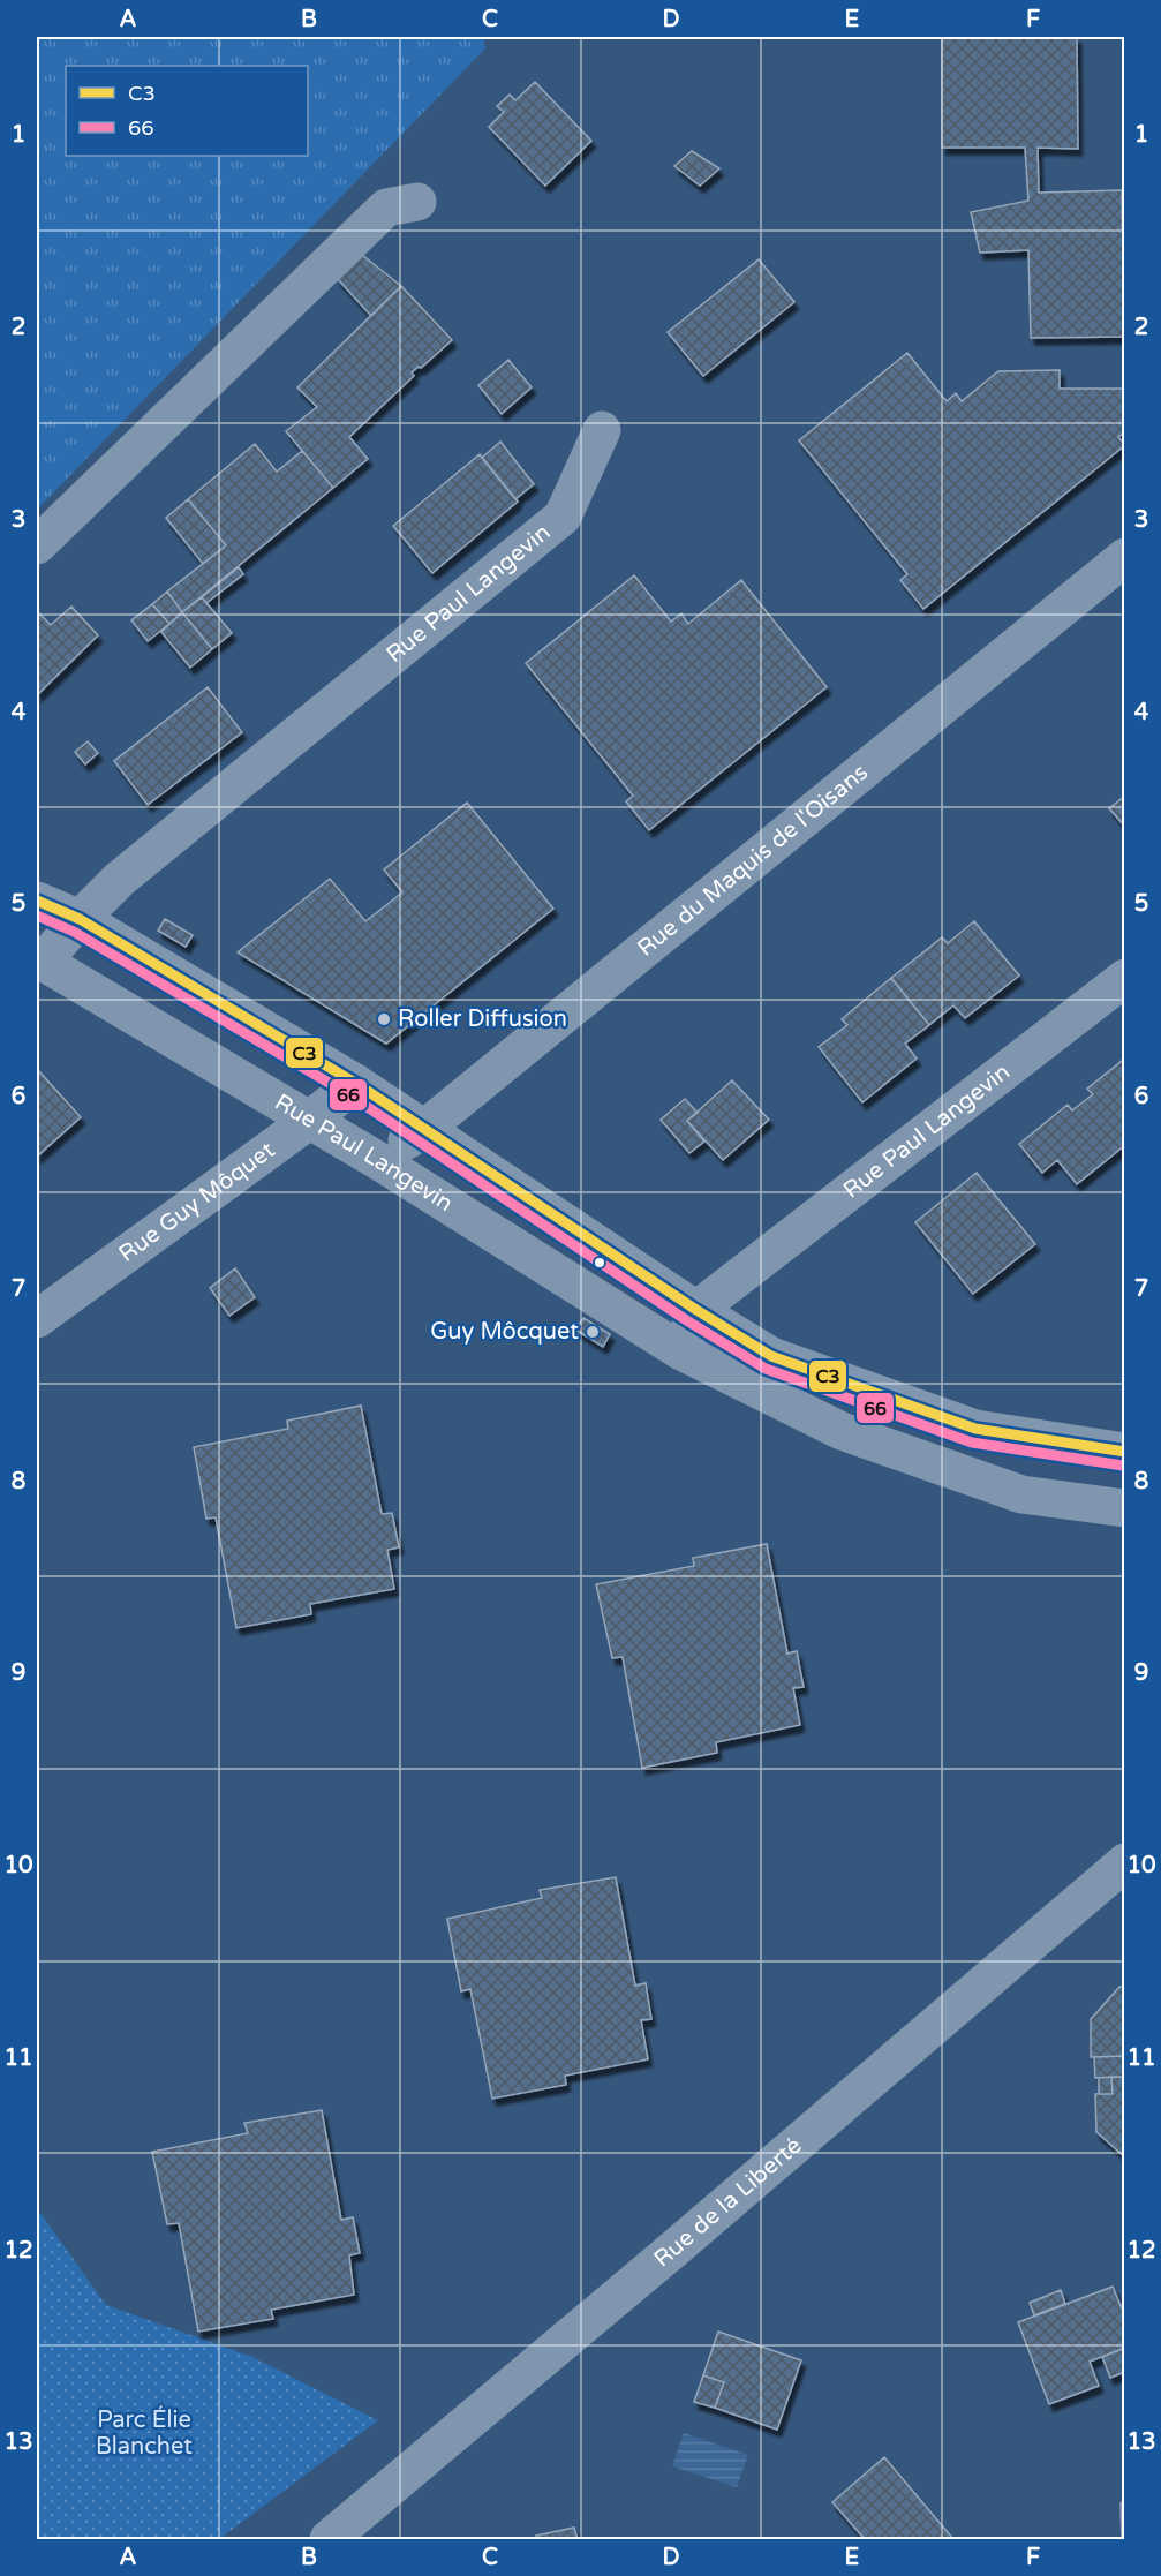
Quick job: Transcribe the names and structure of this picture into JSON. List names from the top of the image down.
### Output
{
  "streets": {
    "street": [
      "Rue Paul Langevin",
      "Rue du Maquis de l'Oisans",
      "Rue Guy Môquet",
      "Rue de la Liberté"
    ]
  },
  "crossings": [
    ["Rue Paul Langevin", "Rue du Maquis de l'Oisans"],
    ["Rue Paul Langevin", "Rue Guy Môquet"]
  ],
  "parks": ["Parc Élie Blanchet"],
  "places": ["Roller Diffusion", "Guy Môcquet"],
  "lines": ["transit line C3", "transit line 66"],
  "legend": ["C3", "66"],
  "grid": {
    "columns": [
      "A",
      "B",
      "C",
      "D",
      "E",
      "F"
    ],
    "rows": [
      "1",
      "2",
      "3",
      "4",
      "5",
      "6",
      "7",
      "8",
      "9",
      "10",
      "11",
      "12",
      "13"
    ]
  }
}
